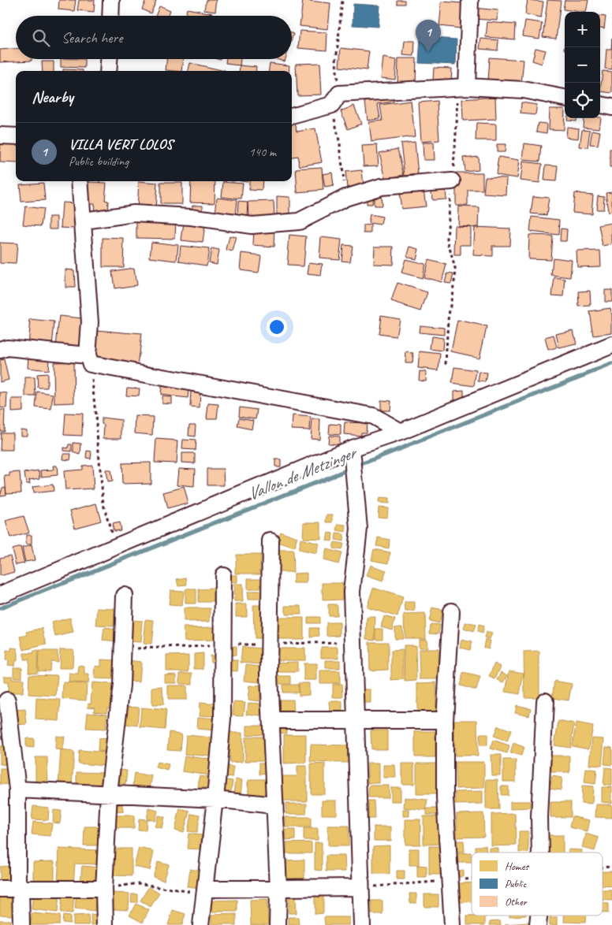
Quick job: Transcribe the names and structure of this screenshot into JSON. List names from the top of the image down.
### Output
{
  "water": ["Vallon de Metzinger"],
  "legend": ["Homes", "Public", "Other"],
  "page": {
    "map_buttons": ["+", "−"],
    "search": "Search here",
    "pins": "1",
    "heading": "Nearby",
    "list": [
      {
        "mark": "1",
        "name": "VILLA VERT LOLOS",
        "note": "Public building",
        "value": "140 m"
      }
    ]
  }
}
